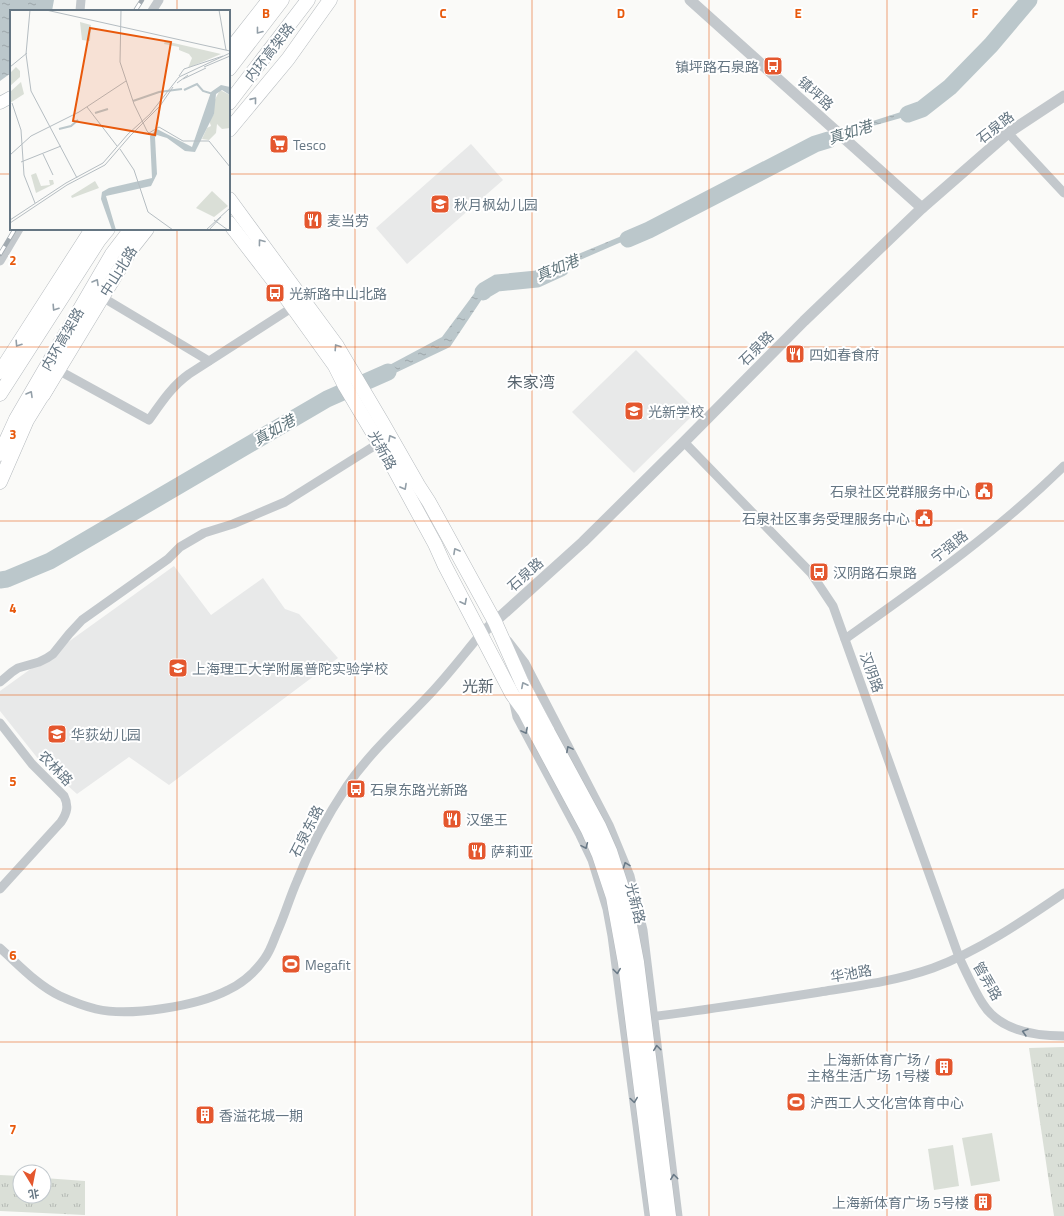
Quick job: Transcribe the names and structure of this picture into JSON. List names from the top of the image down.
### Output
{
  "streets": {
    "main road": ["内环高架路", "中山北路", "光新路"],
    "street": [
      "镇坪路",
      "石泉路",
      "宁强路",
      "汉阴路",
      "农林路",
      "石泉东路",
      "华池路",
      "管弄路"
    ]
  },
  "crossings": [
    ["镇坪路", "石泉路"],
    ["石泉路", "光新路"],
    ["石泉路", "汉阴路"],
    ["石泉路", "石泉东路"],
    ["光新路", "石泉东路"],
    ["光新路", "华池路"],
    ["宁强路", "汉阴路"],
    ["汉阴路", "华池路"],
    ["汉阴路", "管弄路"],
    ["华池路", "管弄路"]
  ],
  "one_way": ["管弄路"],
  "districts": ["朱家湾", "光新"],
  "water": ["真如港"],
  "places": {
    "bus stop": [
      "镇坪路石泉路",
      "光新路中山北路",
      "汉阴路石泉路",
      "石泉东路光新路"
    ],
    "supermarket": ["Tesco"],
    "school or university": [
      "秋月枫幼儿园",
      "光新学校",
      "上海理工大学附属普陀实验学校",
      "华荻幼儿园"
    ],
    "restaurant": [
      "麦当劳",
      "四如春食府",
      "汉堡王",
      "萨莉亚"
    ],
    "public building": ["石泉社区党群服务中心", "石泉社区事务受理服务中心"],
    "sports": ["Megafit", "沪西工人文化宫体育中心"],
    "building": ["上海新体育广场 / 主格生活广场 1号楼", "香溢花城一期", "上海新体育广场 5号楼"]
  },
  "north": "bottom",
  "grid": {
    "columns": [
      "B",
      "C",
      "D",
      "E",
      "F"
    ],
    "rows": [
      "2",
      "3",
      "4",
      "5",
      "6",
      "7"
    ]
  }
}
